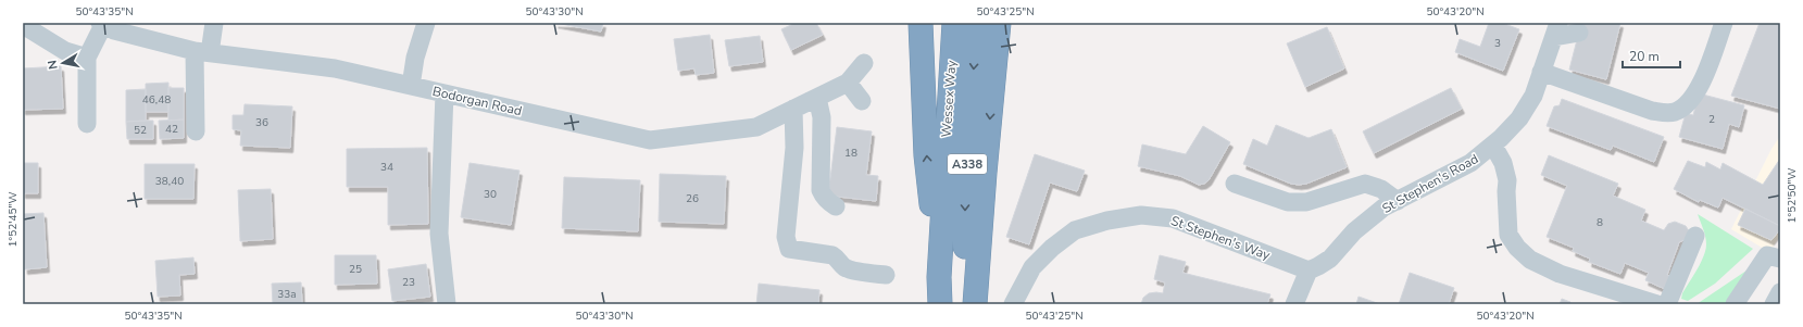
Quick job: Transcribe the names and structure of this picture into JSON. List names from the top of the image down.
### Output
{
  "streets": {
    "highway": ["Wessex Way", "A338"],
    "street": ["Bodorgan Road", "St Stephen's Road", "St Stephen's Way"]
  },
  "crossings": [
    ["St Stephen's Road", "St Stephen's Way"]
  ],
  "house_numbers": [
    "3",
    "46,48",
    "2",
    "36",
    "42",
    "52",
    "18",
    "34",
    "38,40",
    "30",
    "26",
    "8",
    "25",
    "23",
    "33a"
  ],
  "scale_bar": "20 m",
  "north": "left",
  "coordinates": [
    "50°43'35\"N",
    "50°43'30\"N",
    "50°43'25\"N",
    "50°43'20\"N",
    "1°52'50\"W",
    "1°52'45\"W"
  ]
}
